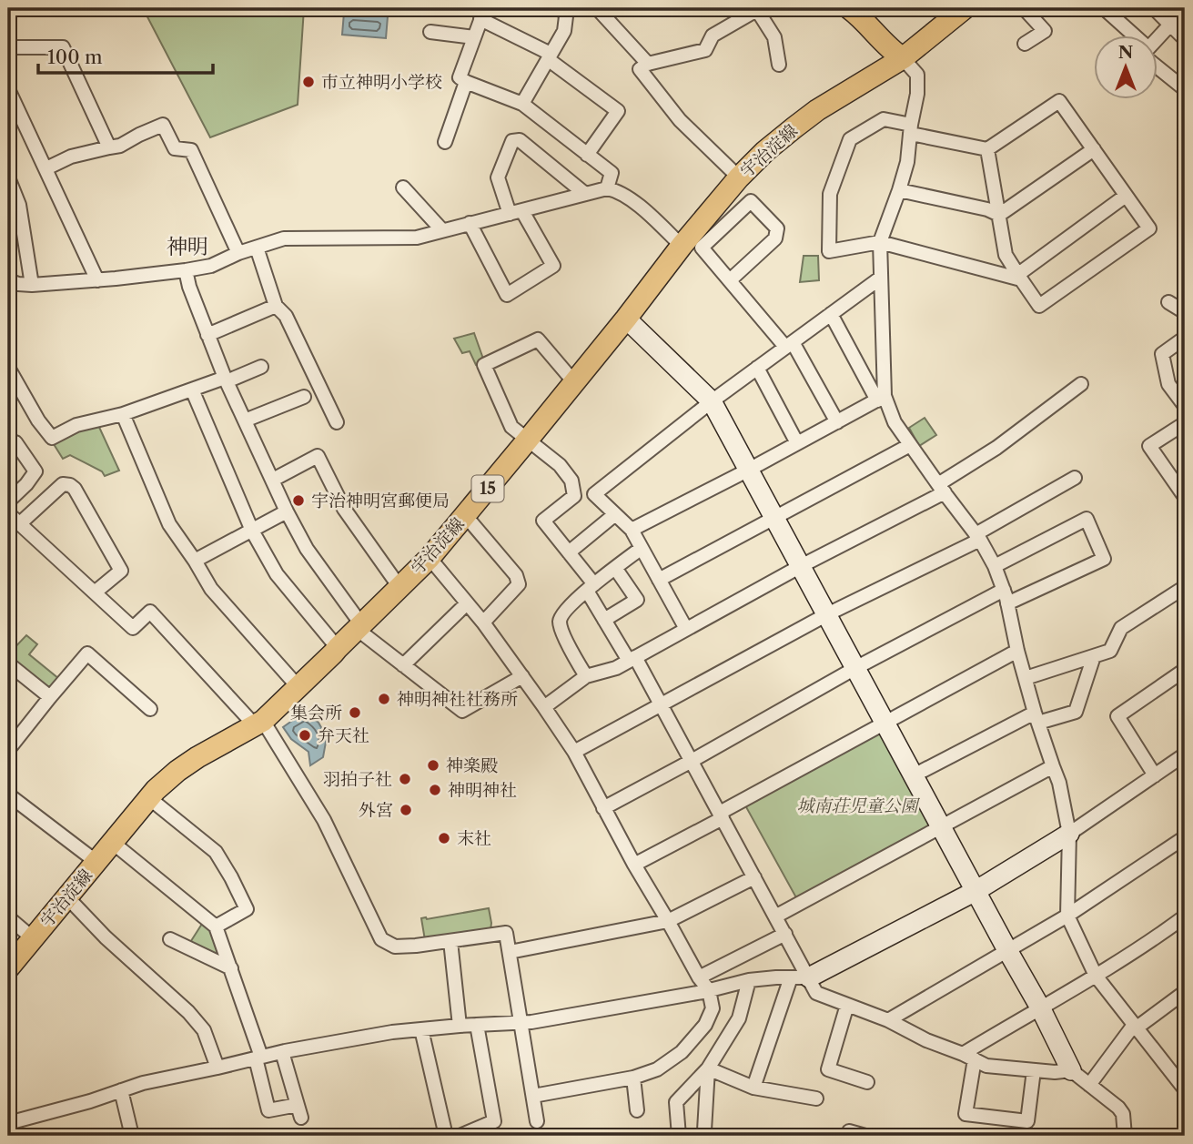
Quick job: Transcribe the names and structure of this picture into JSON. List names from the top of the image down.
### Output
{
  "streets": {
    "main road": ["宇治淀線", "15"]
  },
  "districts": ["神明"],
  "parks": ["城南荘児童公園"],
  "places": [
    "市立神明小学校",
    "宇治神明宮郵便局",
    "神明神社社務所",
    "集会所",
    "弁天社",
    "神楽殿",
    "羽拍子社",
    "神明神社",
    "外宮",
    "末社"
  ],
  "scale_bar": "100 m",
  "north": "top"
}
